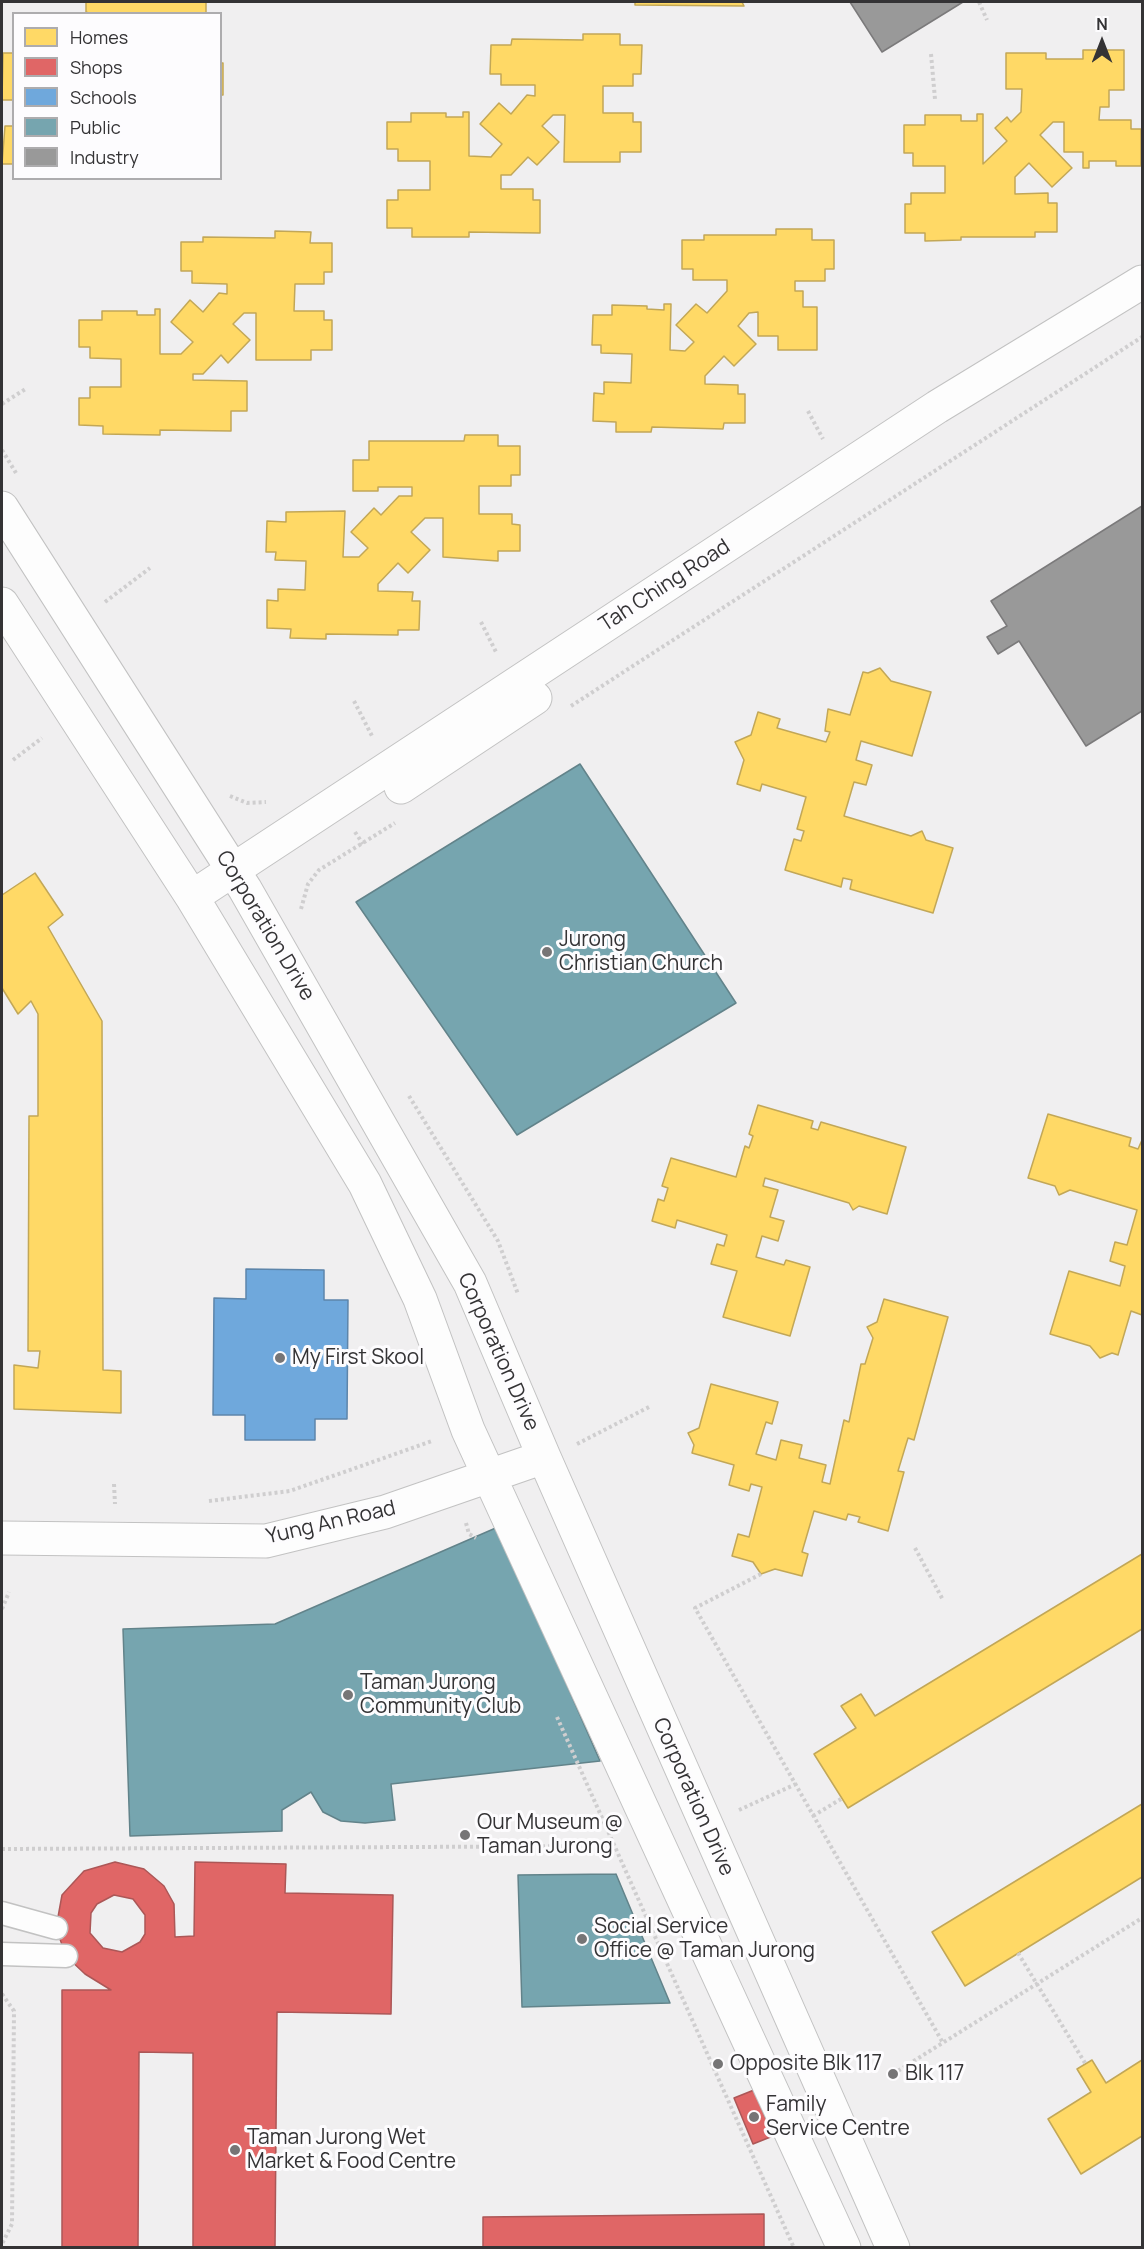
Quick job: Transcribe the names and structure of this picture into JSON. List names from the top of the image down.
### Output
{
  "streets": {
    "street": ["Tah Ching Road", "Corporation Drive", "Yung An Road"]
  },
  "crossings": [
    ["Tah Ching Road", "Corporation Drive"],
    ["Corporation Drive", "Yung An Road"]
  ],
  "places": [
    "Jurong Christian Church",
    "My First Skool",
    "Taman Jurong Community Club",
    "Our Museum @ Taman Jurong",
    "Social Service Office @ Taman Jurong",
    "Opposite Blk 117",
    "Blk 117",
    "Family Service Centre",
    "Taman Jurong Wet Market & Food Centre"
  ],
  "legend": [
    "Homes",
    "Shops",
    "Schools",
    "Public",
    "Industry"
  ],
  "north": "top"
}
